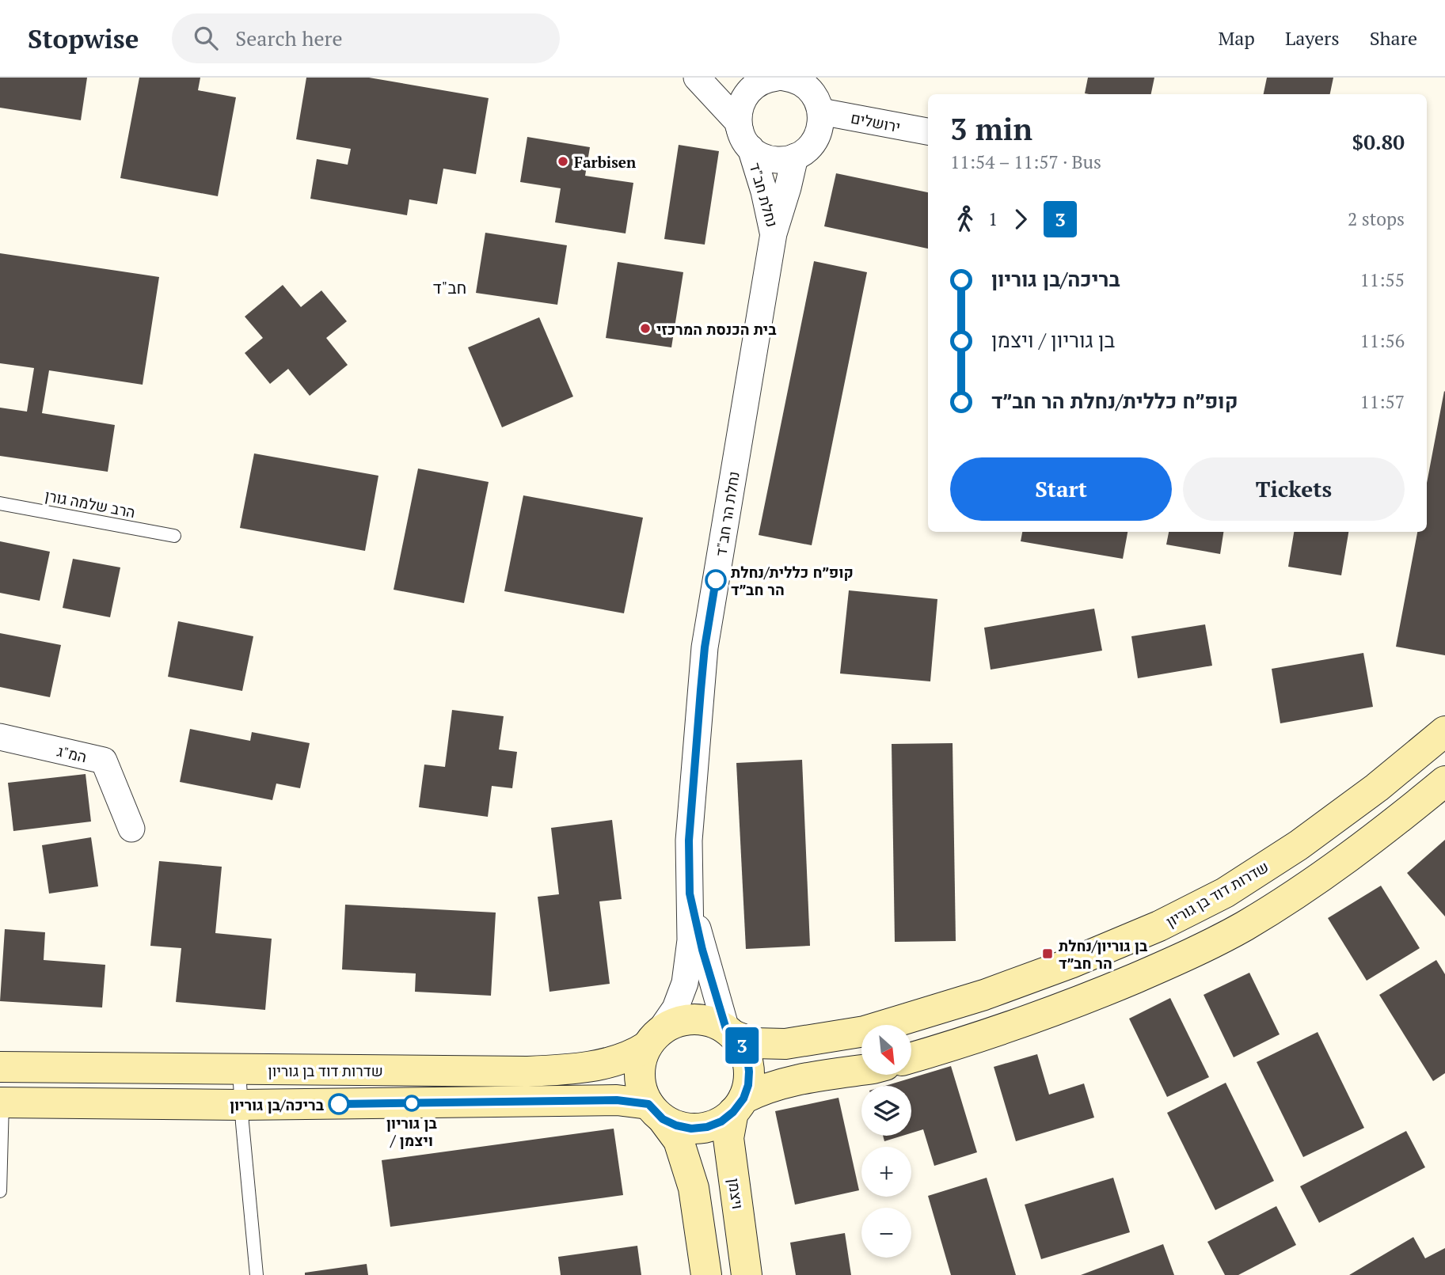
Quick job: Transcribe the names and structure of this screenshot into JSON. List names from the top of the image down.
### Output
{
  "streets": {
    "street": [
      "ירושלים",
      "נחלת חב\"ד",
      "נחלת הר חב\"ד",
      "המ\"ג",
      "שדרות דוד בן גוריון",
      "ויצמן"
    ],
    "lane": ["הרב שלמה גורן"]
  },
  "crossings": [
    ["נחלת חב\"ד", "נחלת הר חב\"ד"],
    ["שדרות דוד בן גוריון", "ויצמן"]
  ],
  "districts": ["חב\"ד"],
  "places": {
    "other": [
      "Farbisen",
      "בית הכנסת המרכזי",
      "קופ״ח כללית/נחלת הר חב״ד",
      "בן גוריון / ויצמן",
      "בריכה/בן גוריון"
    ],
    "transit": ["בן גוריון/נחלת הר חב״ד"]
  },
  "lines": ["bus line 3"],
  "north": "bottom right",
  "page": {
    "header": "Stopwise",
    "search": "Search here",
    "nav": ["Map", "Layers", "Share"],
    "on_map": "3",
    "heading": ["3 min", "11:54 – 11:57 · Bus", "$0.80"],
    "legs": ["1", "3", "2 stops"],
    "list": [
      {
        "name": "בריכה/בן גוריון",
        "value": "11:55"
      },
      {
        "name": "בן גוריון / ויצמן",
        "value": "11:56"
      },
      {
        "name": "קופ״ח כללית/נחלת הר חב״ד",
        "value": "11:57"
      }
    ],
    "buttons": ["Start", "Tickets"],
    "map_buttons": ["+", "−"]
  }
}
